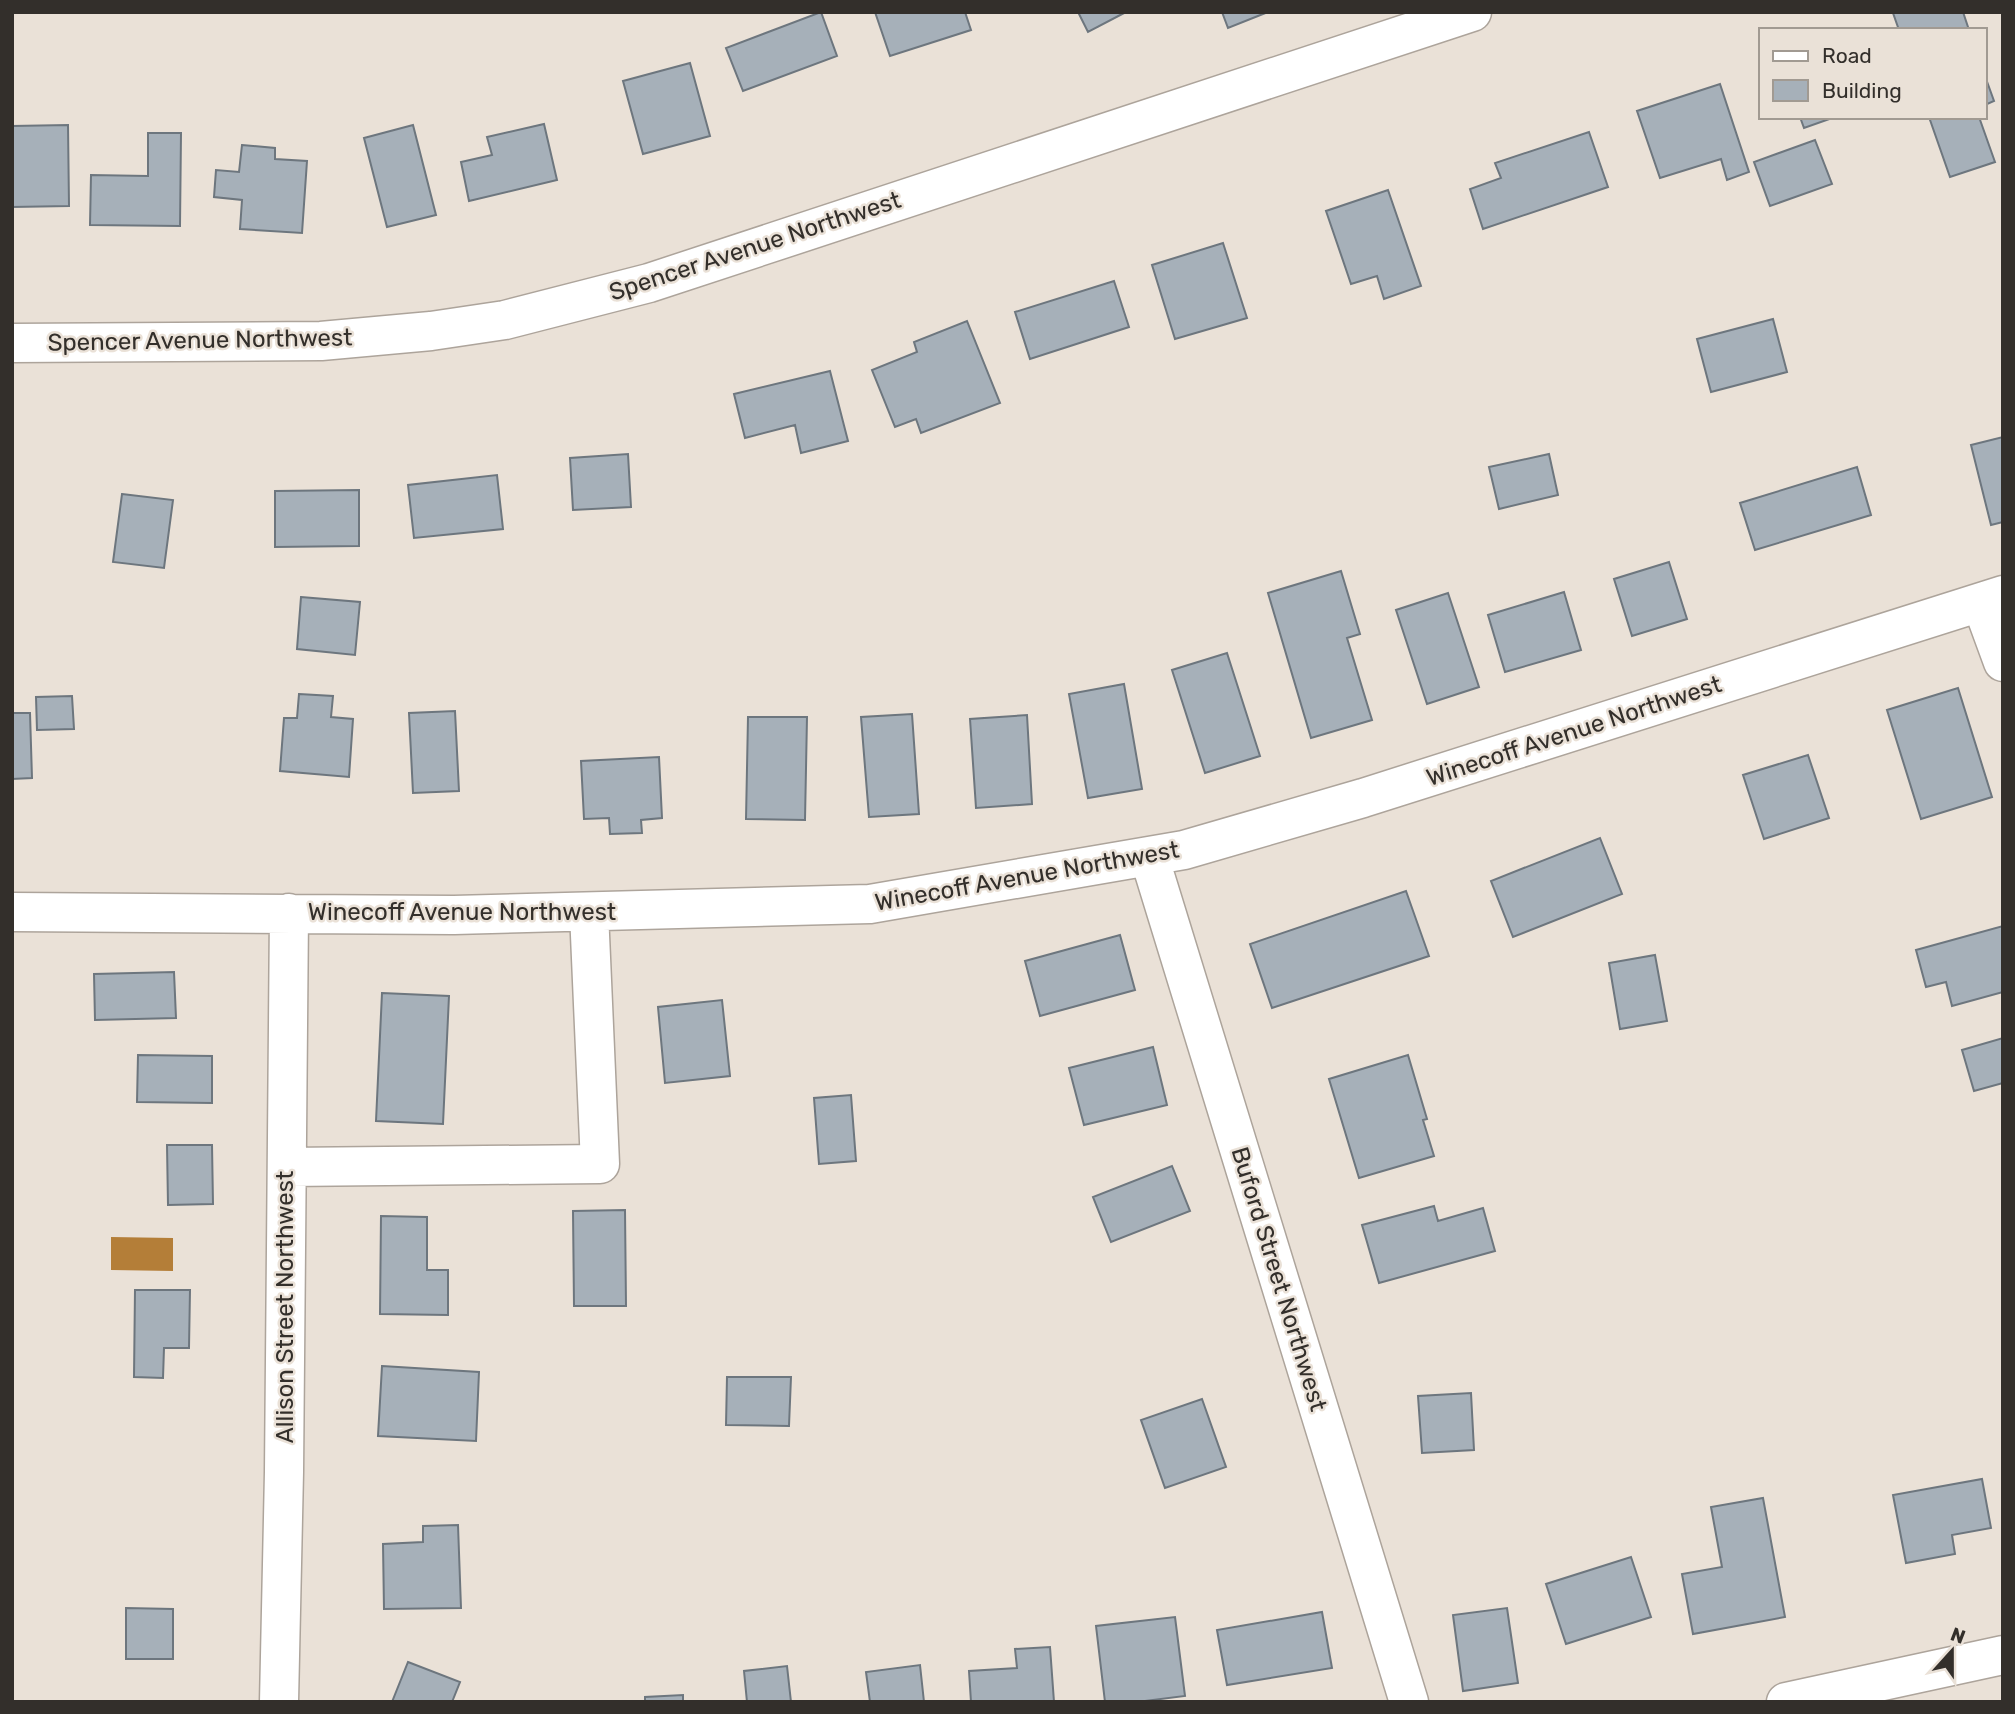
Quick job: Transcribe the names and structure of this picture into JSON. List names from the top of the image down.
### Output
{
  "streets": {
    "street": [
      "Spencer Avenue Northwest",
      "Winecoff Avenue Northwest",
      "Buford Street Northwest",
      "Allison Street Northwest"
    ]
  },
  "crossings": [
    ["Winecoff Avenue Northwest", "Buford Street Northwest"],
    ["Winecoff Avenue Northwest", "Allison Street Northwest"]
  ],
  "legend": ["Road", "Building"],
  "north": "top"
}
